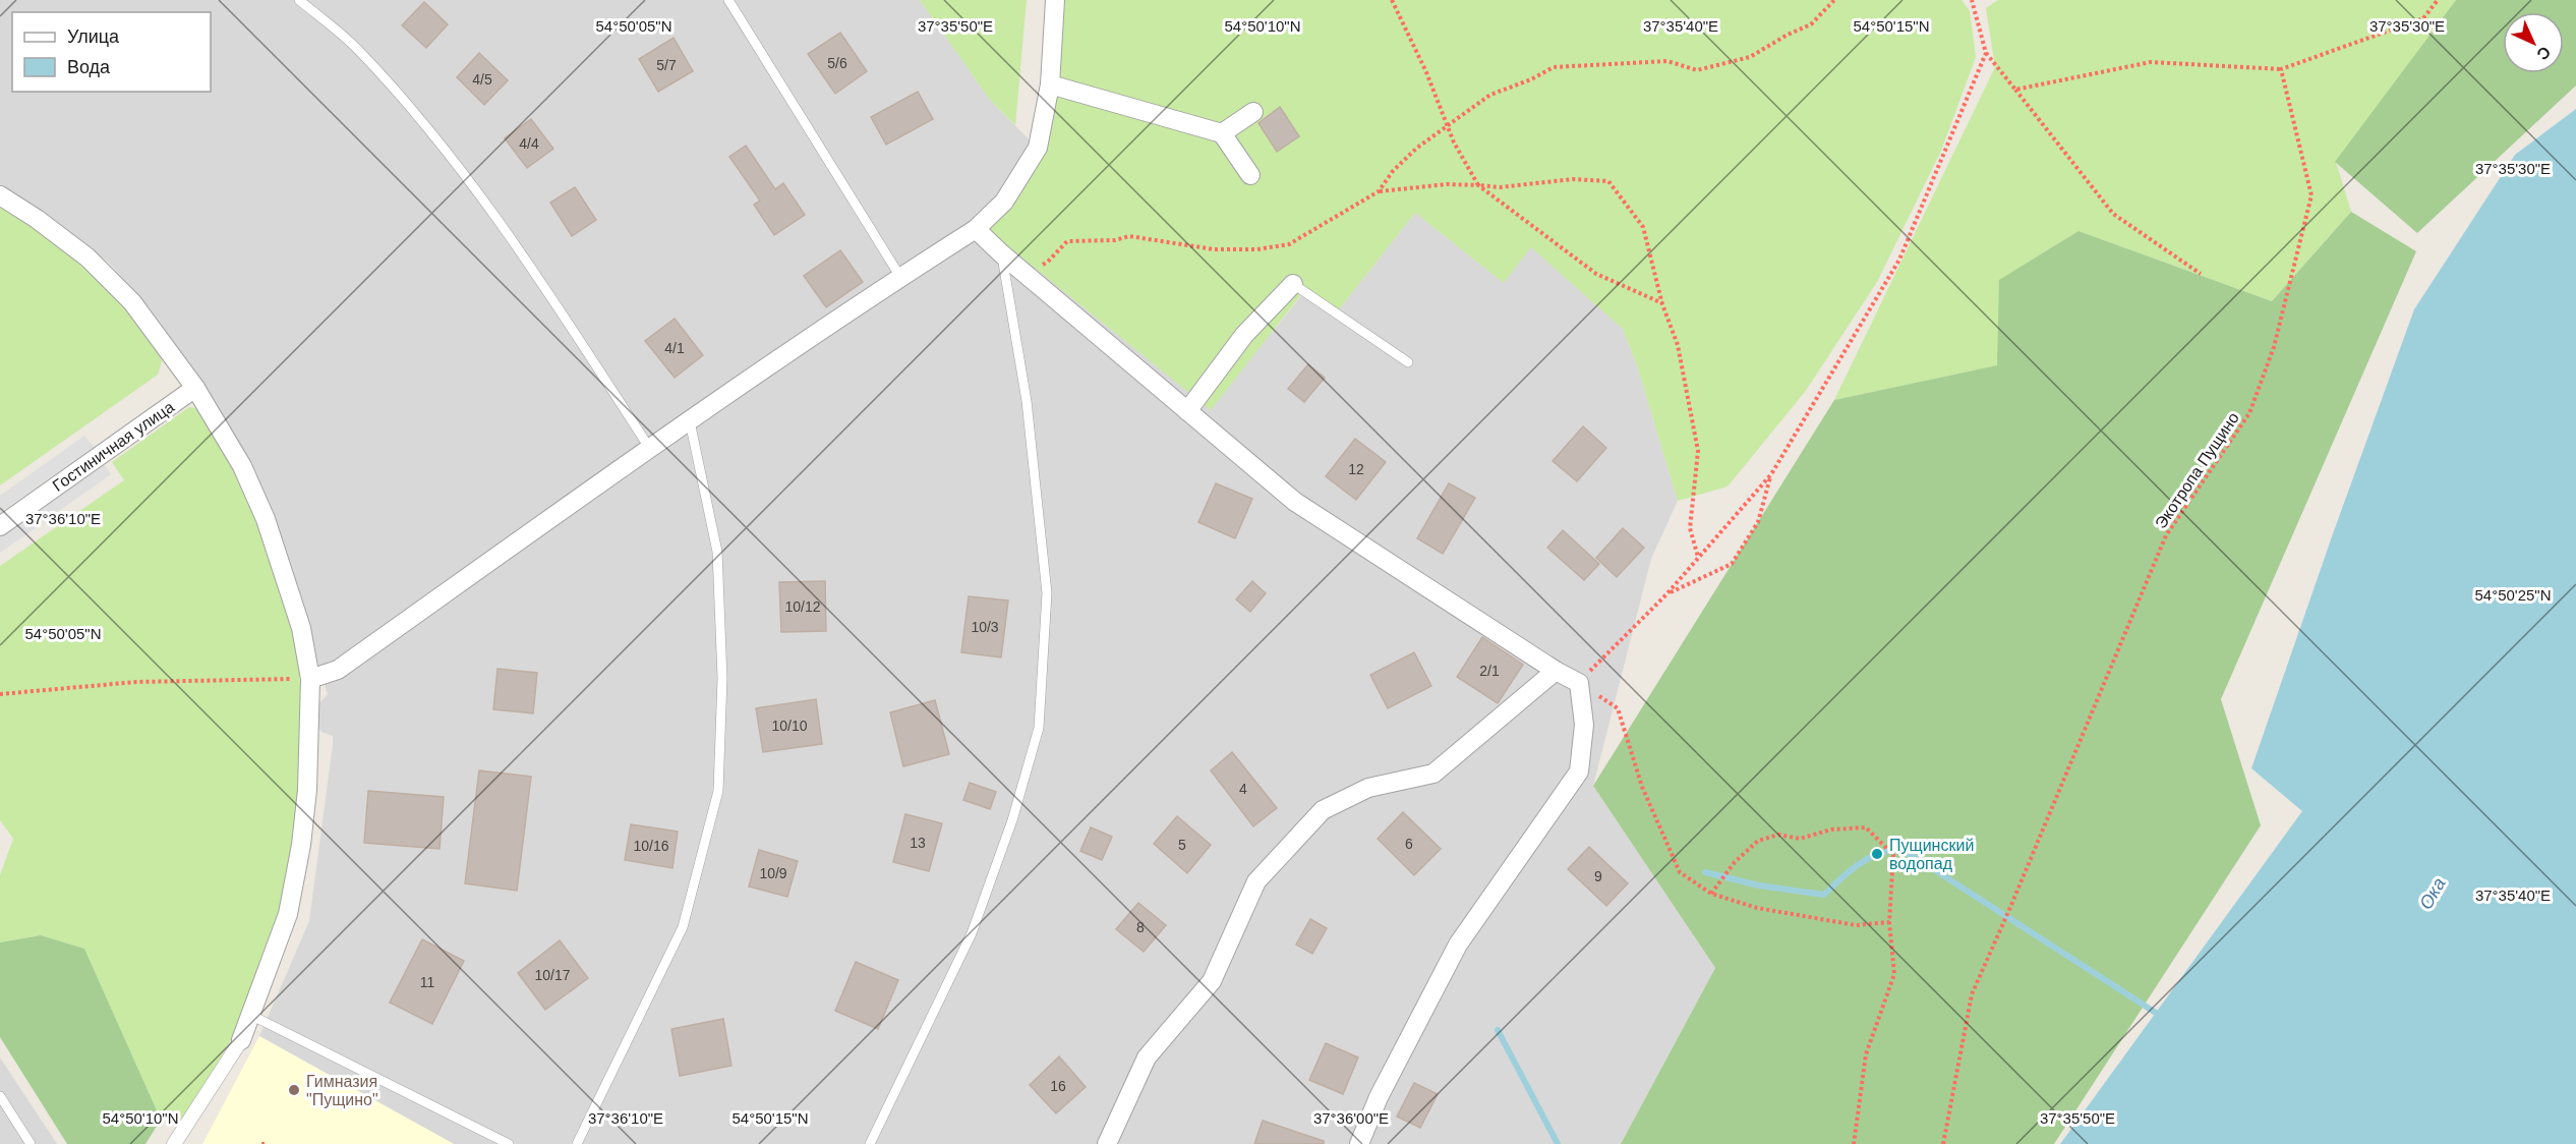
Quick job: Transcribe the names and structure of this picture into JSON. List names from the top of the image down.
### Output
{
  "streets": {
    "street": ["Гостиничная улица"],
    "path": ["Экотропа Пущино"]
  },
  "water": ["Ока"],
  "places": ["Пущинский водопад", "Гимназия \"Пущино\""],
  "house_numbers": [
    "5/6",
    "5/7",
    "4/5",
    "4/4",
    "4/1",
    "12",
    "10/12",
    "10/3",
    "2/1",
    "10/10",
    "4",
    "13",
    "6",
    "5",
    "10/16",
    "10/9",
    "9",
    "8",
    "10/17",
    "11",
    "16"
  ],
  "legend": ["Улица", "Вода"],
  "north": "bottom right",
  "coordinates": [
    "54°50'05\"N",
    "37°35'50\"E",
    "54°50'10\"N",
    "37°35'40\"E",
    "54°50'15\"N",
    "37°35'30\"E",
    "37°36'10\"E",
    "54°50'25\"N",
    "37°36'00\"E"
  ]
}
